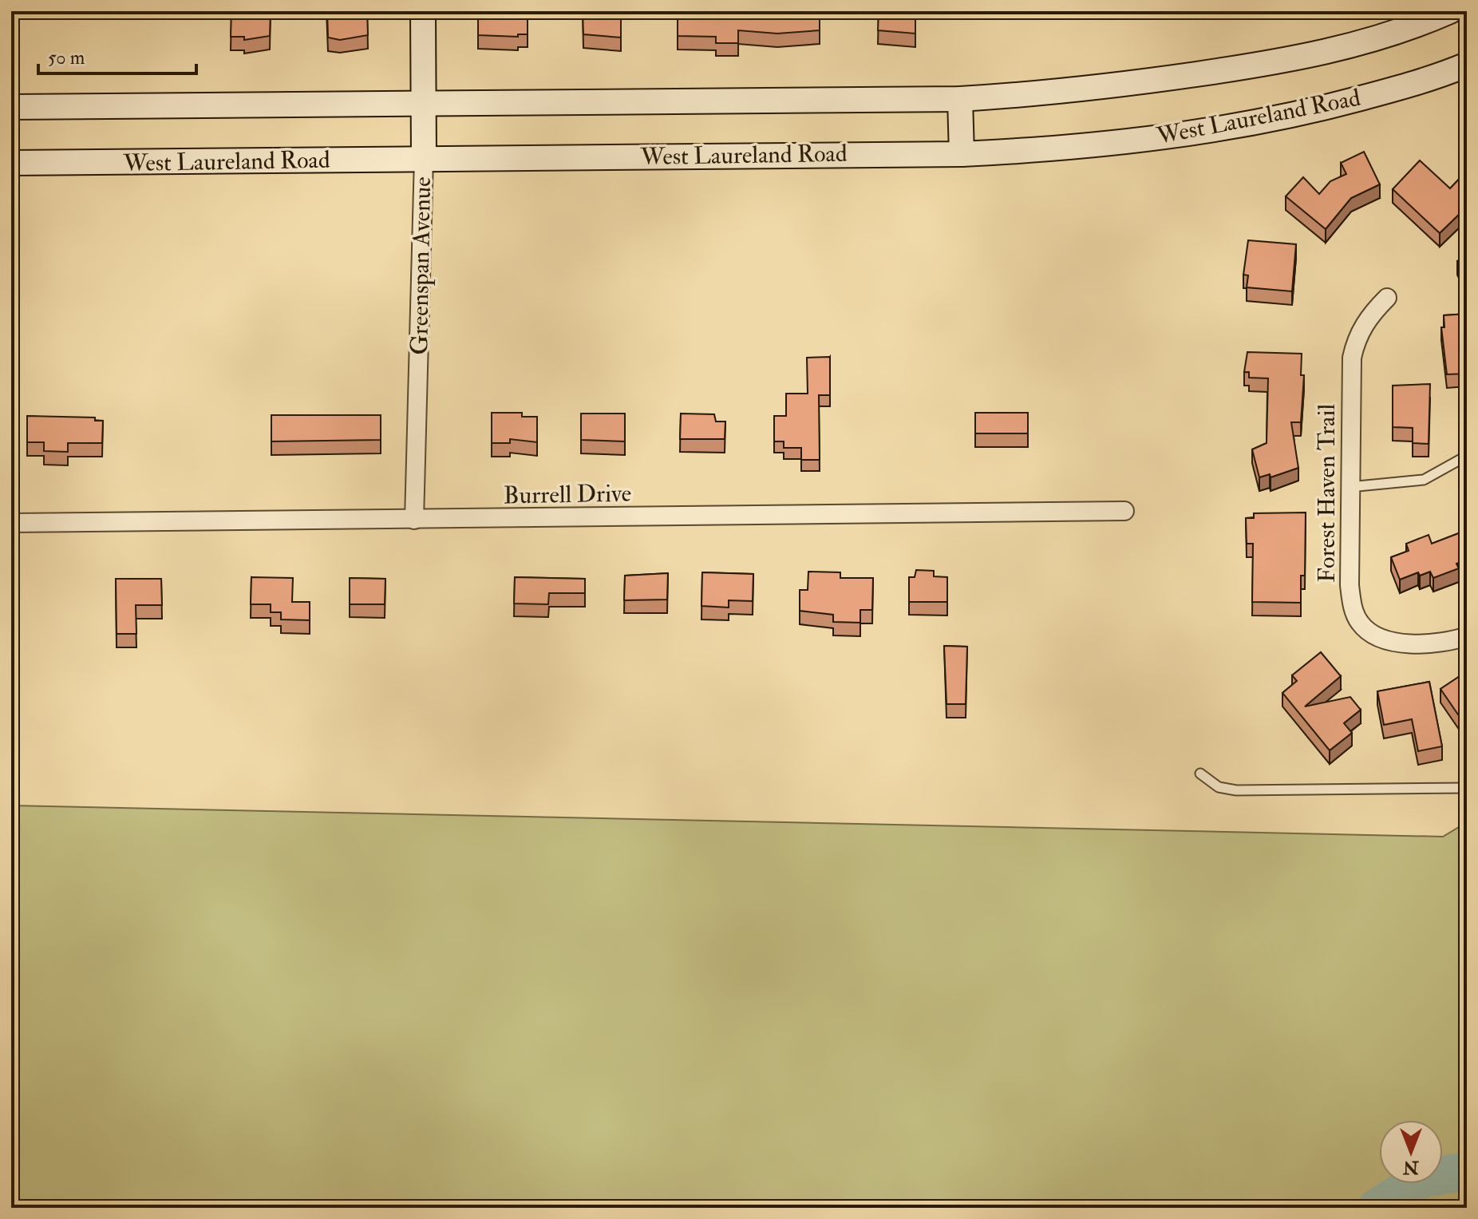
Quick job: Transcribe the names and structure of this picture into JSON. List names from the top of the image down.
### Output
{
  "streets": {
    "main road": ["West Laureland Road", "Greenspan Avenue"],
    "street": ["Forest Haven Trail", "Burrell Drive"]
  },
  "crossings": [
    ["West Laureland Road", "Greenspan Avenue"],
    ["Greenspan Avenue", "Burrell Drive"]
  ],
  "scale_bar": "50 m",
  "north": "bottom"
}
